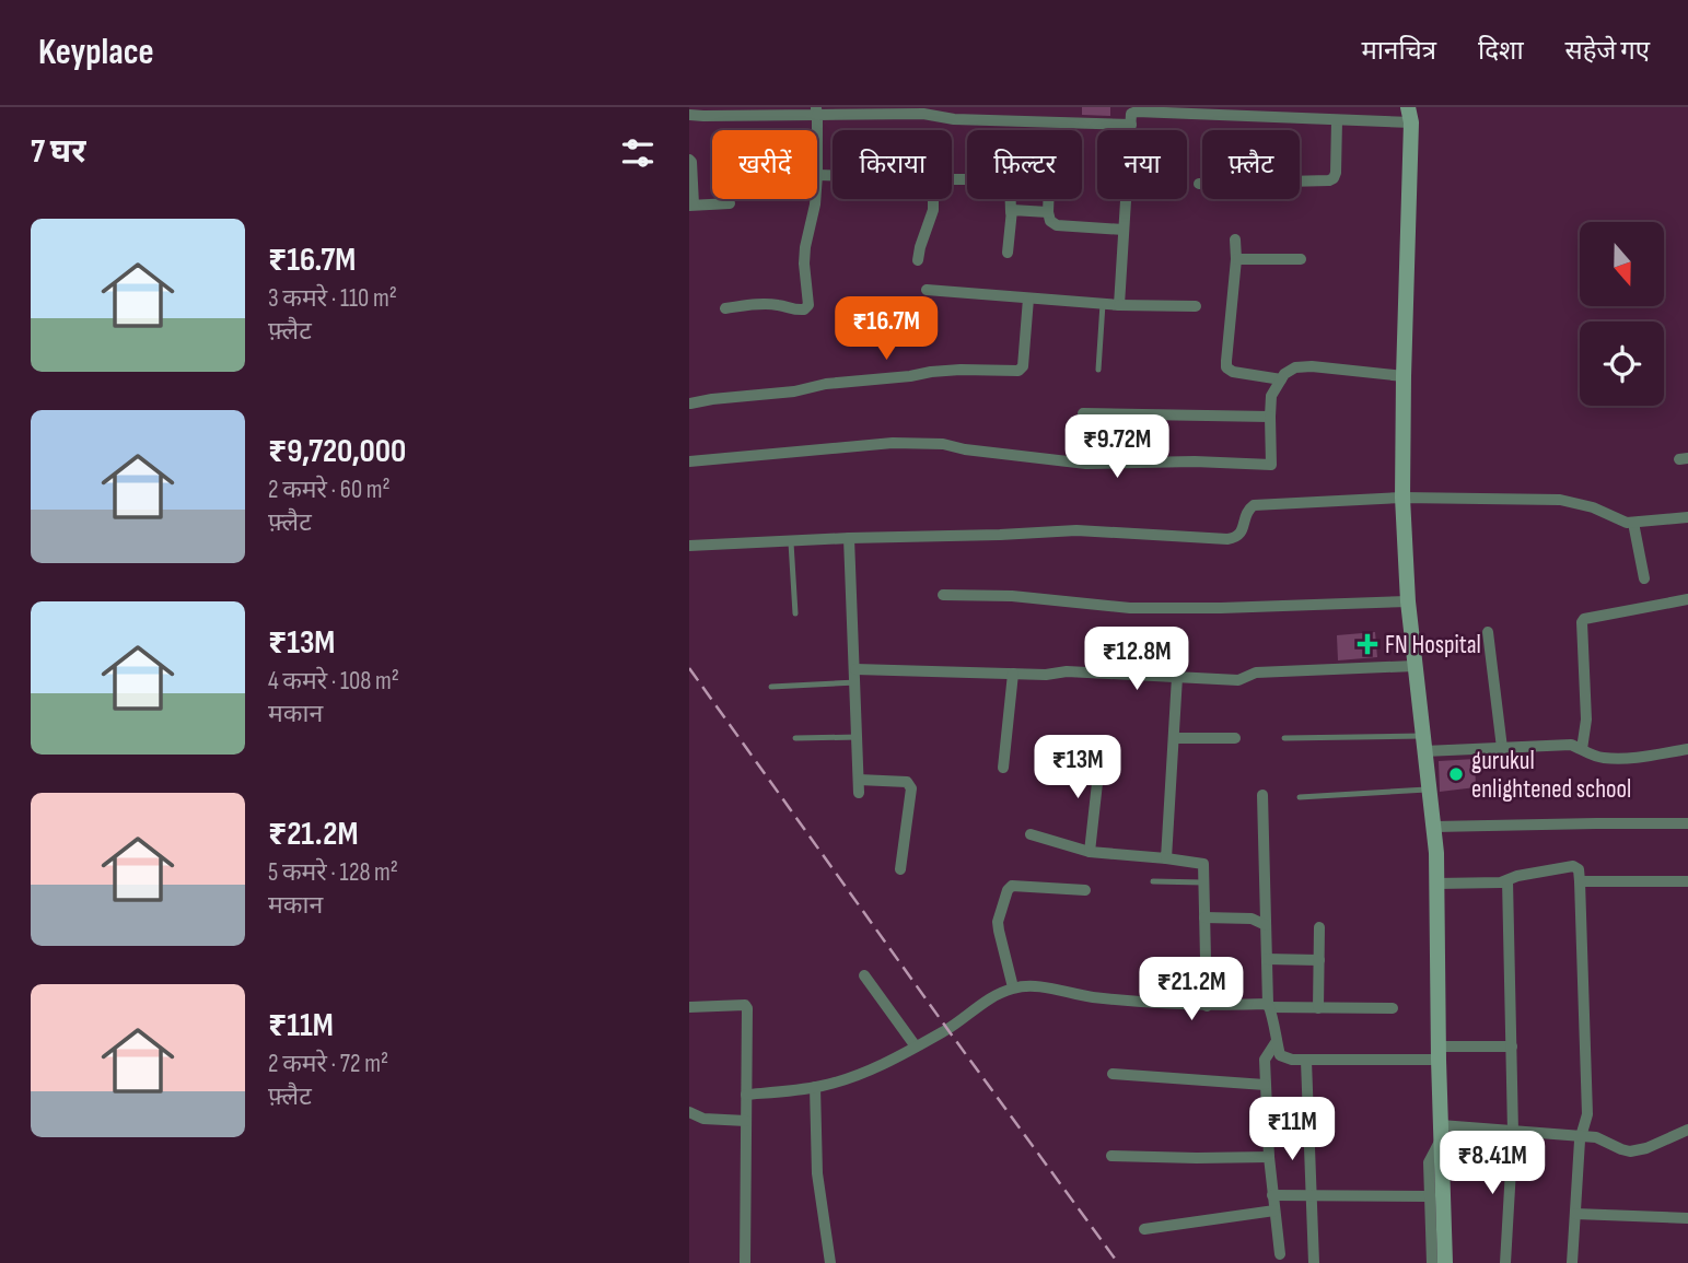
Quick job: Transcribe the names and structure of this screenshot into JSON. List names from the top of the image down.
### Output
{
  "places": {
    "health": ["FN Hospital"],
    "other": ["gurukul enlightened school"]
  },
  "north": "bottom",
  "page": {
    "header": "Keyplace",
    "nav": ["मानचित्र", "दिशा", "सहेजे गए"],
    "heading": "7 घर",
    "chip": [
      "खरीदें",
      "किराया",
      "फ़िल्टर",
      "नया",
      "फ़्लैट"
    ],
    "list": [
      {
        "name": "₹16.7M",
        "note": "3 कमरे · 110 m² · फ़्लैट"
      },
      {
        "name": "₹9,720,000",
        "note": "2 कमरे · 60 m² · फ़्लैट"
      },
      {
        "name": "₹13M",
        "note": "4 कमरे · 108 m² · मकान"
      },
      {
        "name": "₹21.2M",
        "note": "5 कमरे · 128 m² · मकान"
      },
      {
        "name": "₹11M",
        "note": "2 कमरे · 72 m² · फ़्लैट"
      }
    ],
    "price": [
      "₹16.7M",
      "₹9.72M",
      "₹12.8M",
      "₹13M",
      "₹21.2M",
      "₹11M",
      "₹8.41M"
    ]
  }
}
